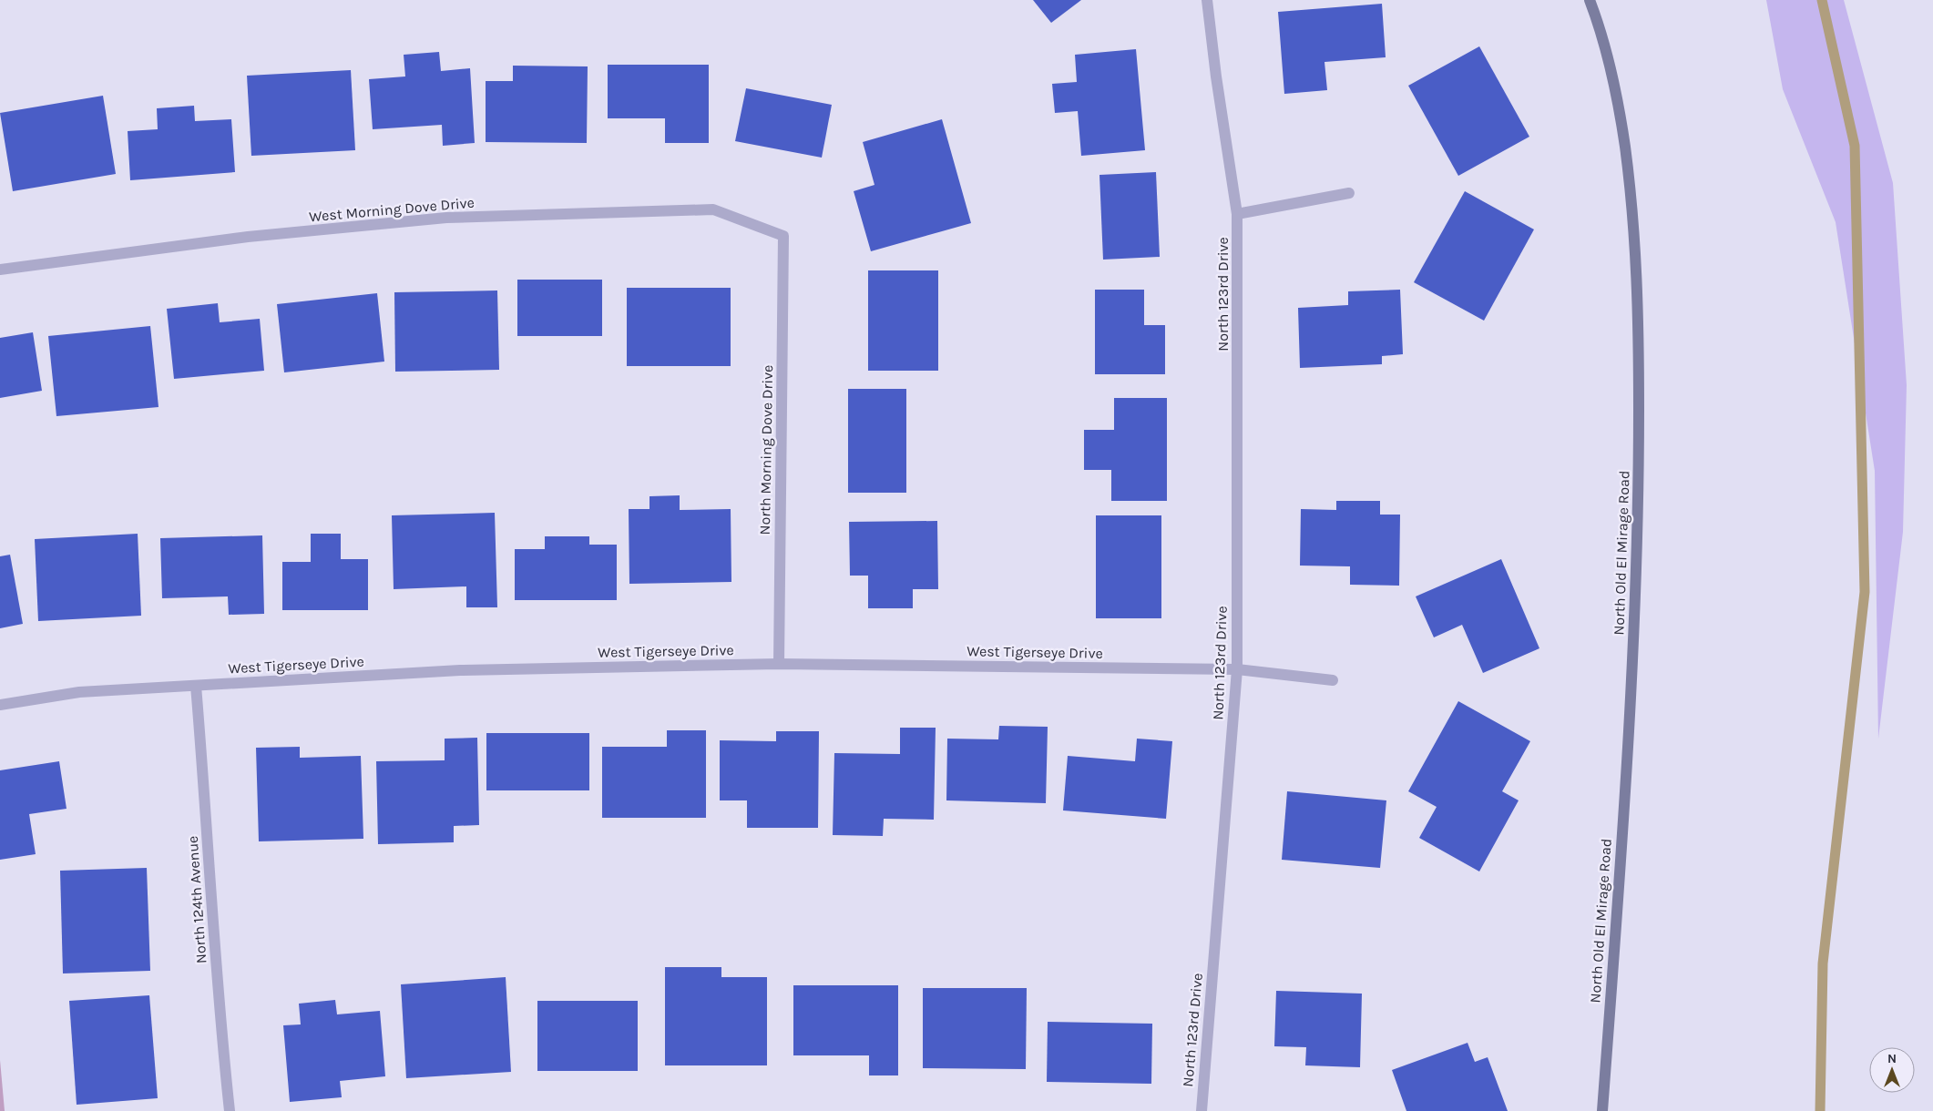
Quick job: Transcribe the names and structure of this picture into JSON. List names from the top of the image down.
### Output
{
  "streets": {
    "street": [
      "West Morning Dove Drive",
      "North 123rd Drive",
      "North Morning Dove Drive",
      "North Old El Mirage Road",
      "West Tigerseye Drive",
      "North 124th Avenue"
    ]
  },
  "crossings": [
    ["West Morning Dove Drive", "North Morning Dove Drive"],
    ["North 123rd Drive", "West Tigerseye Drive"],
    ["North Morning Dove Drive", "West Tigerseye Drive"],
    ["West Tigerseye Drive", "North 124th Avenue"]
  ],
  "north": "top"
}
